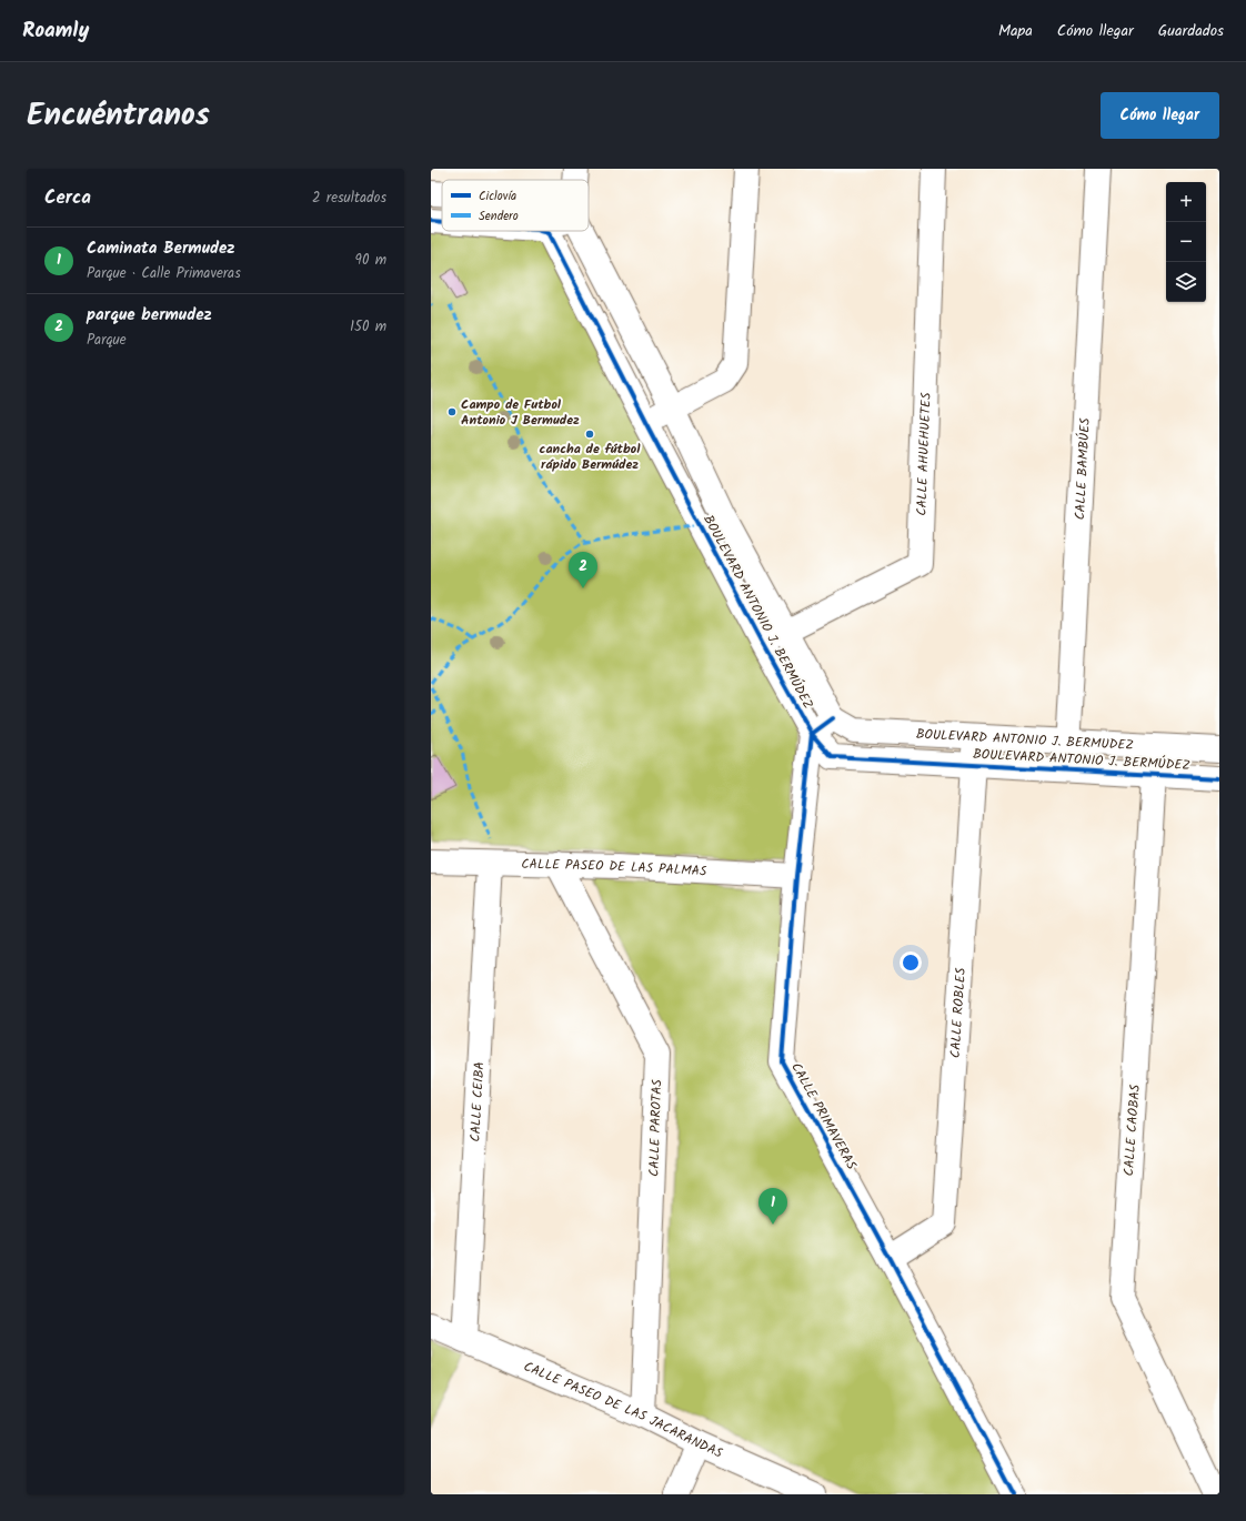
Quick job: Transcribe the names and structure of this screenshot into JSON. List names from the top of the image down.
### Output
{
  "streets": {
    "street": [
      "CALLE AHUEHUETES",
      "CALLE BAMBÚES",
      "BOULEVARD ANTONIO J. BERMÚDEZ",
      "BOULEVARD ANTONIO J. BERMUDEZ",
      "CALLE PASEO DE LAS PALMAS",
      "CALLE ROBLES",
      "CALLE CEIBA",
      "CALLE PRIMAVERAS",
      "CALLE PAROTAS",
      "CALLE CAOBAS",
      "CALLE PASEO DE LAS JACARANDAS"
    ]
  },
  "crossings": [
    ["CALLE AHUEHUETES", "BOULEVARD ANTONIO J. BERMÚDEZ"],
    ["CALLE BAMBÚES", "BOULEVARD ANTONIO J. BERMÚDEZ"],
    ["CALLE BAMBÚES", "BOULEVARD ANTONIO J. BERMUDEZ"],
    ["BOULEVARD ANTONIO J. BERMÚDEZ", "BOULEVARD ANTONIO J. BERMUDEZ"],
    ["BOULEVARD ANTONIO J. BERMÚDEZ", "CALLE ROBLES"],
    ["BOULEVARD ANTONIO J. BERMÚDEZ", "CALLE PRIMAVERAS"],
    ["BOULEVARD ANTONIO J. BERMÚDEZ", "CALLE CAOBAS"],
    ["BOULEVARD ANTONIO J. BERMUDEZ", "CALLE ROBLES"],
    ["BOULEVARD ANTONIO J. BERMUDEZ", "CALLE CAOBAS"],
    ["CALLE PASEO DE LAS PALMAS", "CALLE CEIBA"],
    ["CALLE PASEO DE LAS PALMAS", "CALLE PRIMAVERAS"],
    ["CALLE PASEO DE LAS PALMAS", "CALLE PAROTAS"],
    ["CALLE ROBLES", "CALLE PRIMAVERAS"],
    ["CALLE CEIBA", "CALLE PASEO DE LAS JACARANDAS"],
    ["CALLE PAROTAS", "CALLE PASEO DE LAS JACARANDAS"]
  ],
  "places": ["Campo de Futbol Antonio J Bermudez", "cancha de fútbol rápido Bermúdez"],
  "legend": ["Ciclovía", "Sendero"],
  "page": {
    "header": "Roamly",
    "nav": ["Mapa", "Cómo llegar", "Guardados"],
    "title": "Encuéntranos",
    "buttons": "Cómo llegar",
    "heading": ["Cerca", "2 resultados"],
    "map_buttons": ["+", "−"],
    "list": [
      {
        "mark": "1",
        "name": "Caminata Bermudez",
        "note": "Parque · Calle Primaveras",
        "value": "90 m"
      },
      {
        "mark": "2",
        "name": "parque bermudez",
        "note": "Parque",
        "value": "150 m"
      }
    ],
    "pins": ["2", "1"]
  }
}
